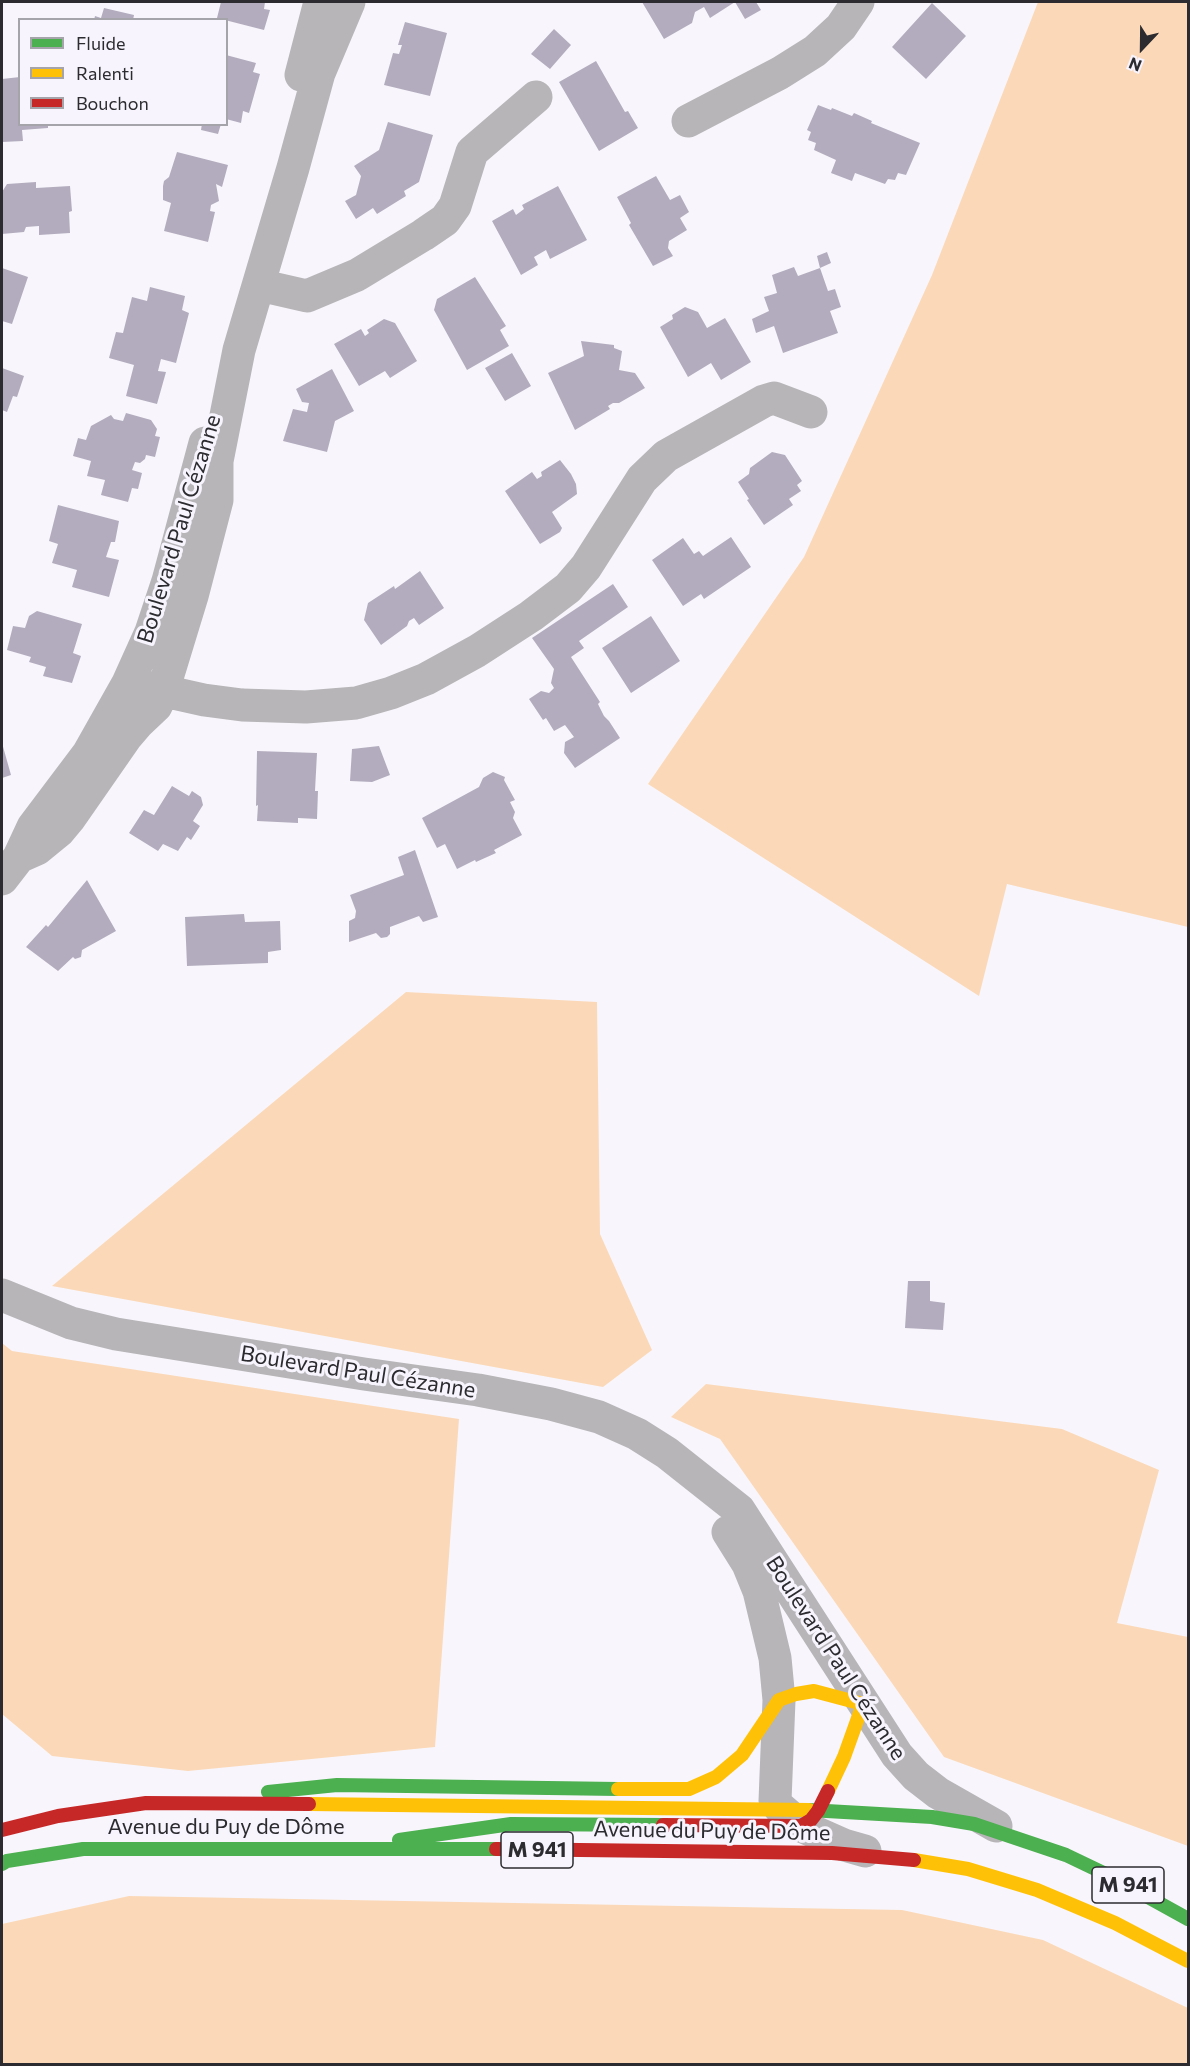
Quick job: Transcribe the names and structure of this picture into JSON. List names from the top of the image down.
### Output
{
  "streets": {
    "main road": ["Avenue du Puy de Dôme", "M 941"],
    "street": ["Boulevard Paul Cézanne"]
  },
  "crossings": [
    ["Boulevard Paul Cézanne", "Avenue du Puy de Dôme"]
  ],
  "legend": ["Fluide", "Ralenti", "Bouchon"],
  "north": "bottom"
}
